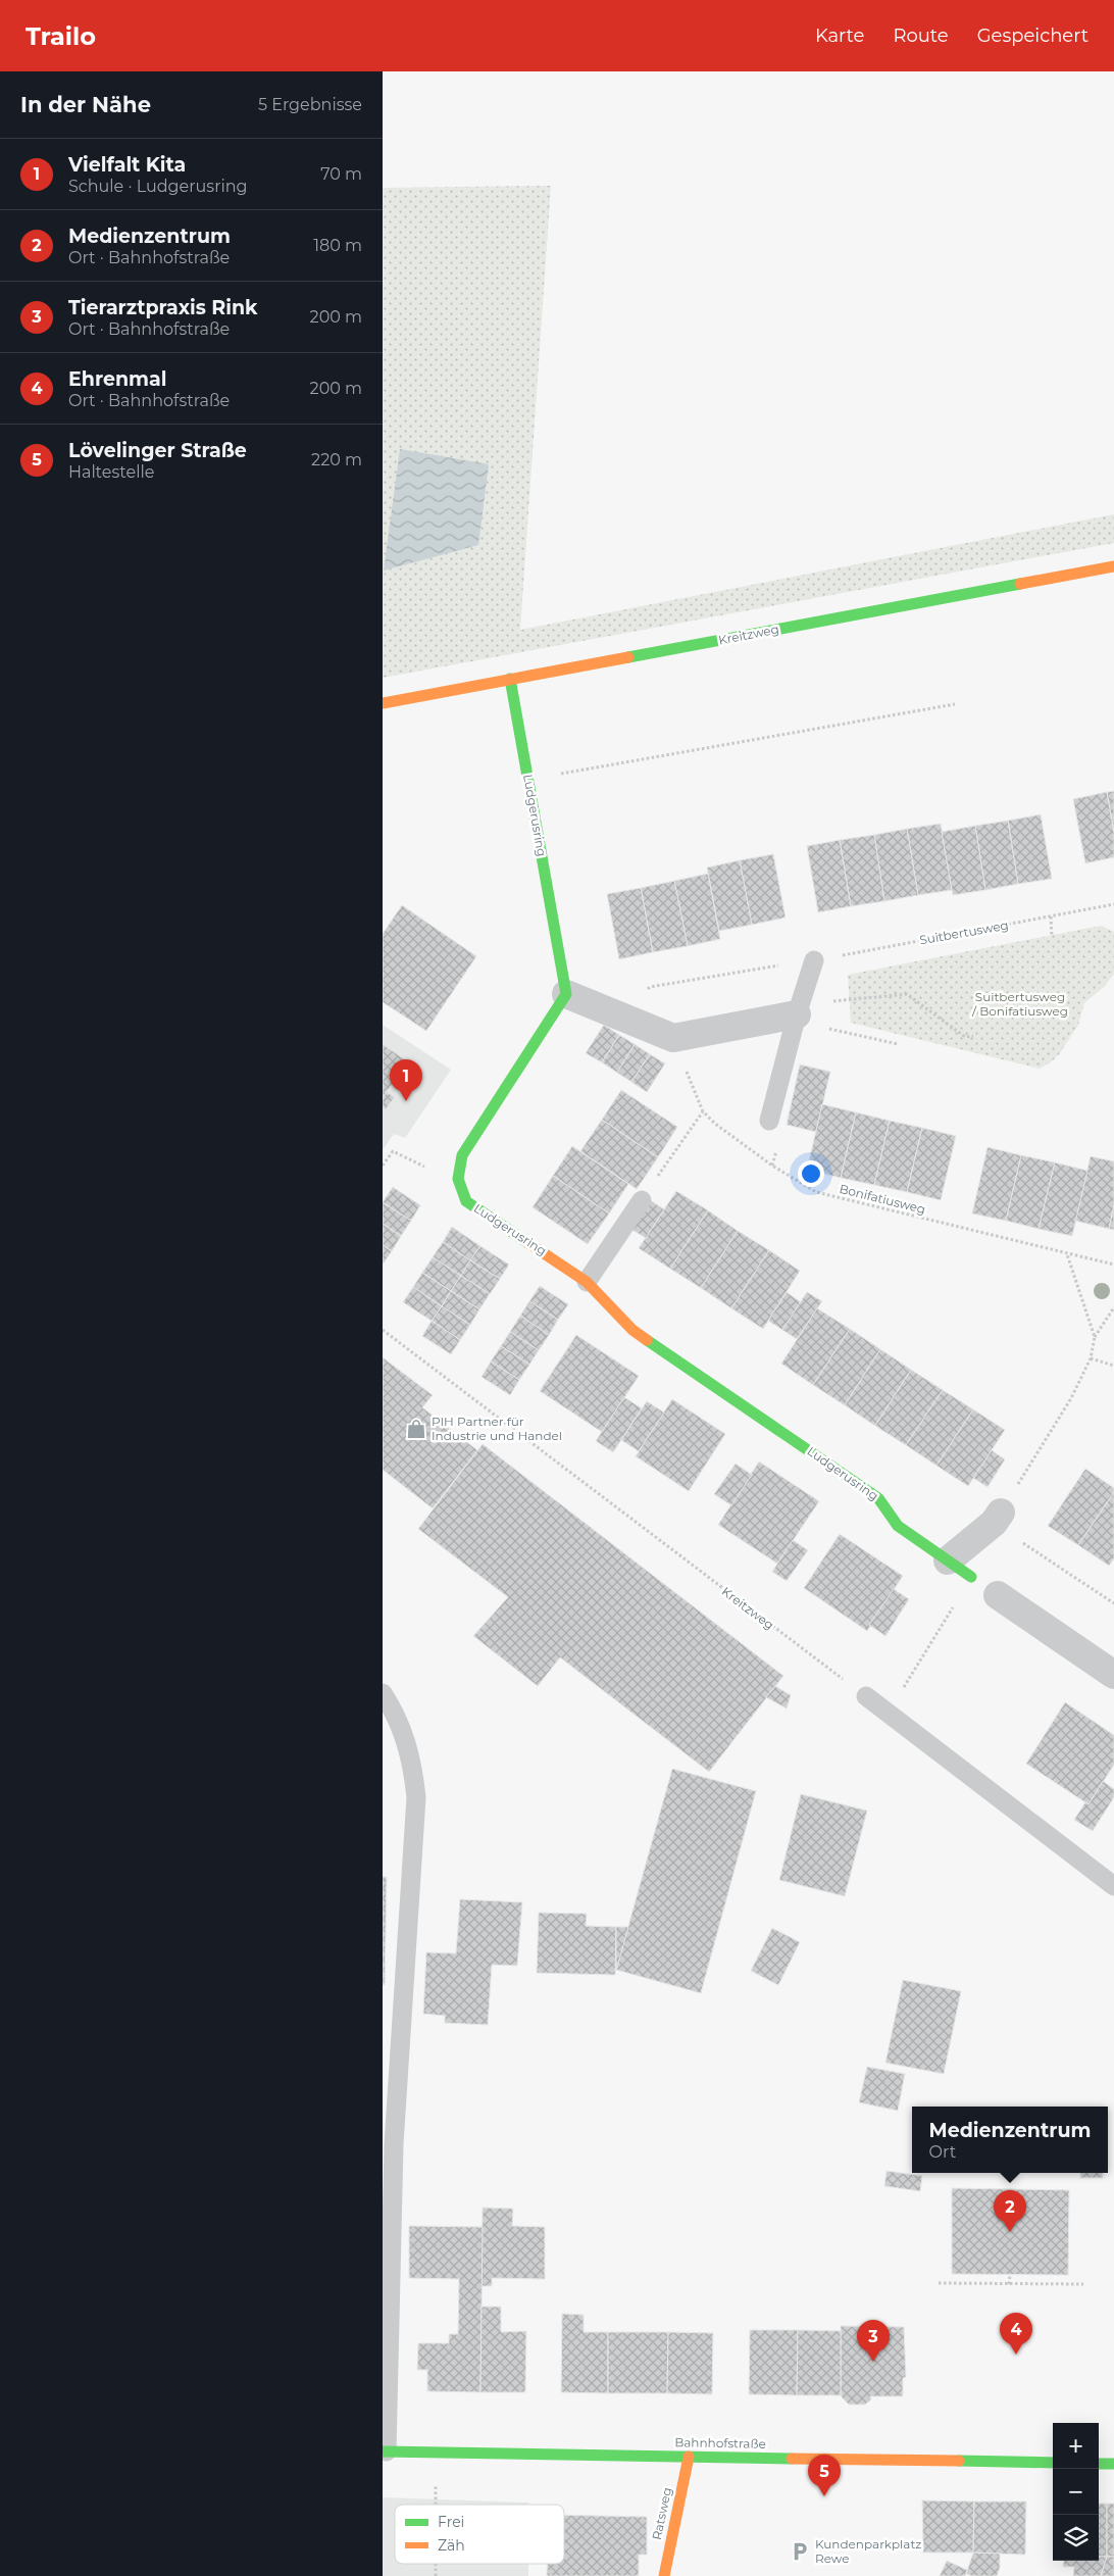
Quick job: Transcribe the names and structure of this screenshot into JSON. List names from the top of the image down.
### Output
{
  "streets": {
    "street": [
      "Kreitzweg",
      "Ludgerusring",
      "Bahnhofstraße",
      "Ratsweg"
    ],
    "path": ["Suitbertusweg", "Bonifatiusweg"]
  },
  "crossings": [
    ["Kreitzweg", "Ludgerusring"],
    ["Bahnhofstraße", "Ratsweg"]
  ],
  "parks": ["Suitbertusweg / Bonifatiusweg"],
  "places": {
    "shop": ["PIH Partner für Industrie und Handel"],
    "parking": ["Kundenparkplatz Rewe"]
  },
  "legend": ["Frei", "Zäh"],
  "page": {
    "header": "Trailo",
    "nav": ["Karte", "Route", "Gespeichert"],
    "heading": ["In der Nähe", "5 Ergebnisse"],
    "list": [
      {
        "mark": "1",
        "name": "Vielfalt Kita",
        "note": "Schule · Ludgerusring",
        "value": "70 m"
      },
      {
        "mark": "2",
        "name": "Medienzentrum",
        "note": "Ort · Bahnhofstraße",
        "value": "180 m"
      },
      {
        "mark": "3",
        "name": "Tierarztpraxis Rink",
        "note": "Ort · Bahnhofstraße",
        "value": "200 m"
      },
      {
        "mark": "4",
        "name": "Ehrenmal",
        "note": "Ort · Bahnhofstraße",
        "value": "200 m"
      },
      {
        "mark": "5",
        "name": "Lövelinger Straße",
        "note": "Haltestelle",
        "value": "220 m"
      }
    ],
    "pins": [
      "1",
      "2",
      "4",
      "3",
      "5"
    ],
    "popup": ["Medienzentrum", "Ort"],
    "map_buttons": ["+", "−"]
  }
}
